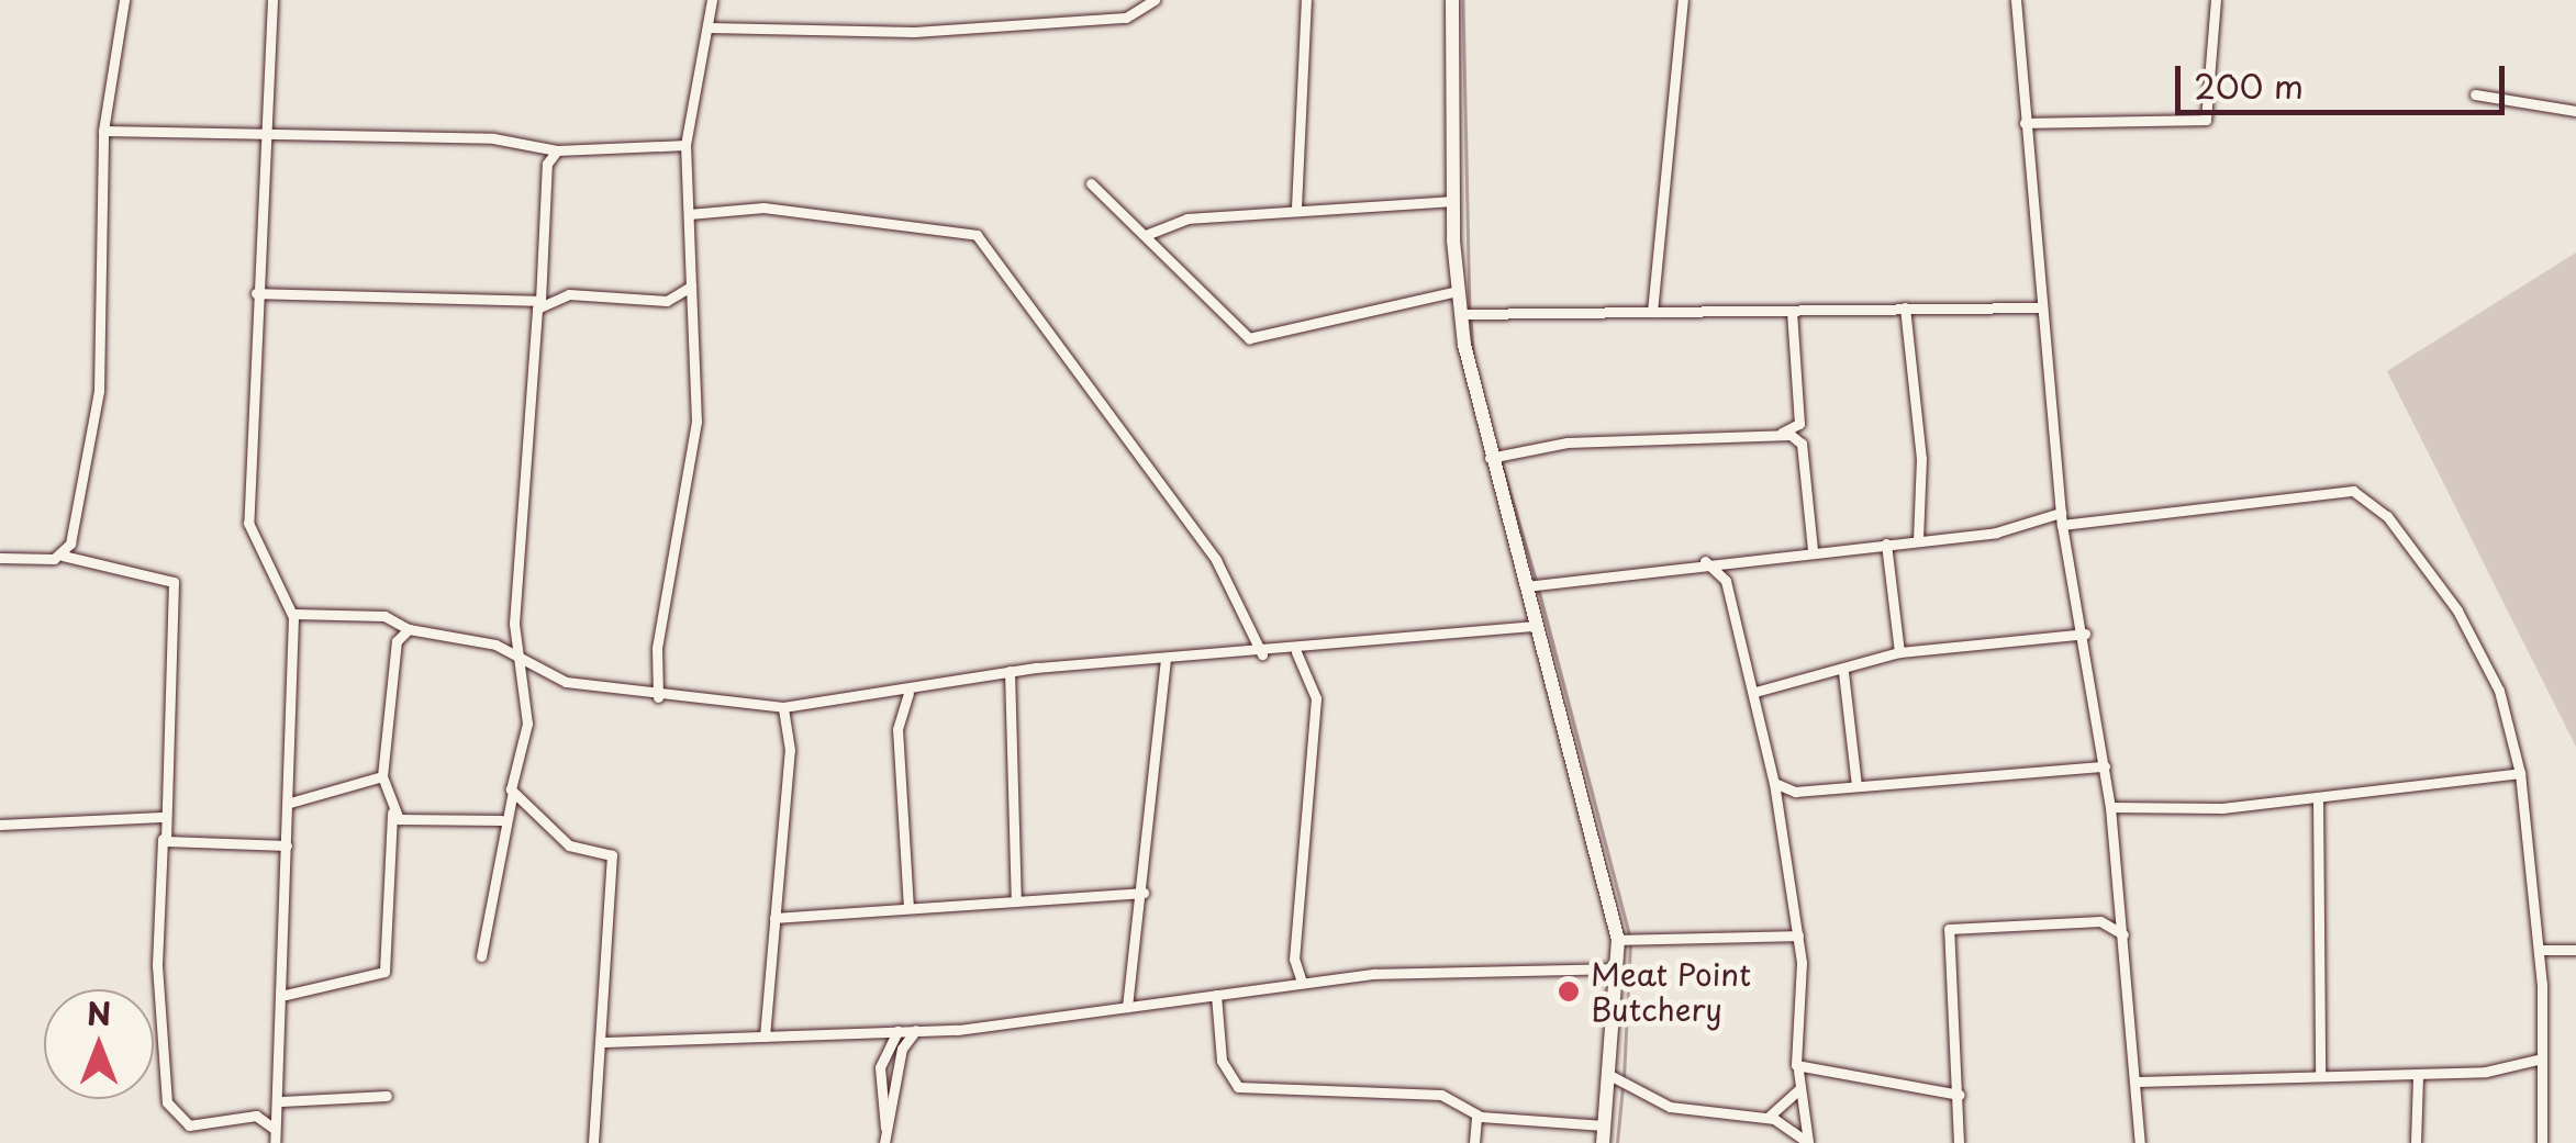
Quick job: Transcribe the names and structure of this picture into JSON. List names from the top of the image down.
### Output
{
  "places": ["Meat Point Butchery"],
  "scale_bar": "200 m",
  "north": "top"
}
